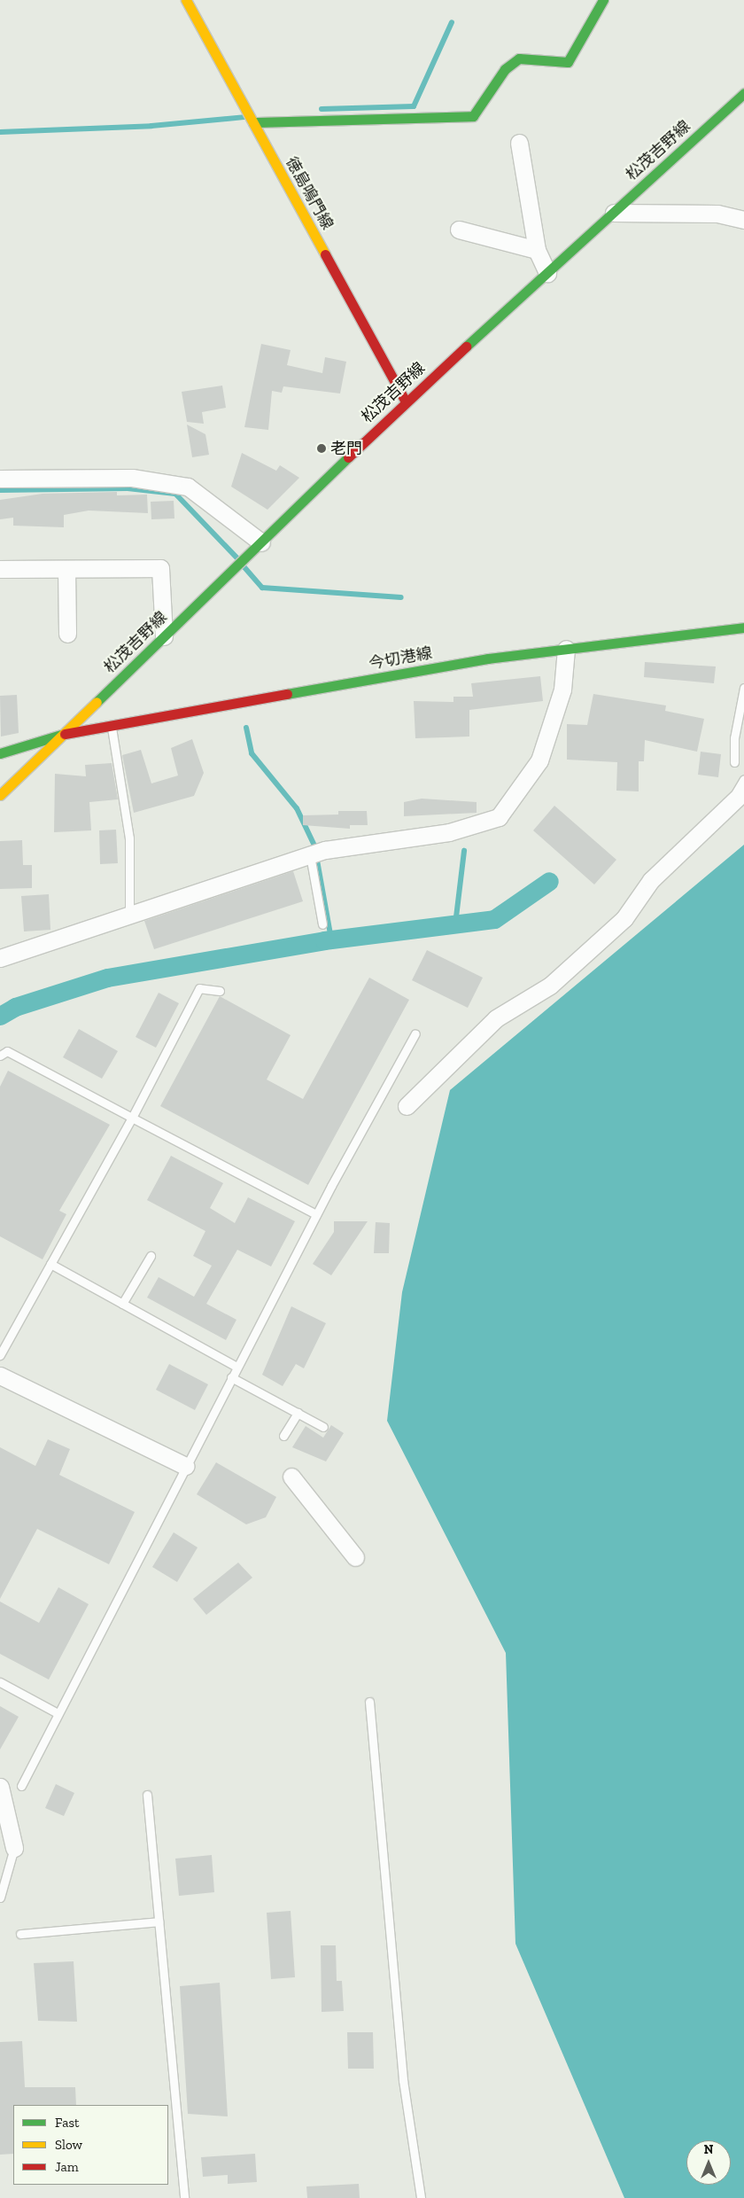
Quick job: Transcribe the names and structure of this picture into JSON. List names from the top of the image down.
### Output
{
  "streets": {
    "main road": ["松茂吉野線", "徳島鳴門線", "今切港線"]
  },
  "crossings": [
    ["松茂吉野線", "徳島鳴門線"],
    ["松茂吉野線", "今切港線"]
  ],
  "places": ["老門"],
  "legend": ["Fast", "Slow", "Jam"],
  "north": "top"
}
